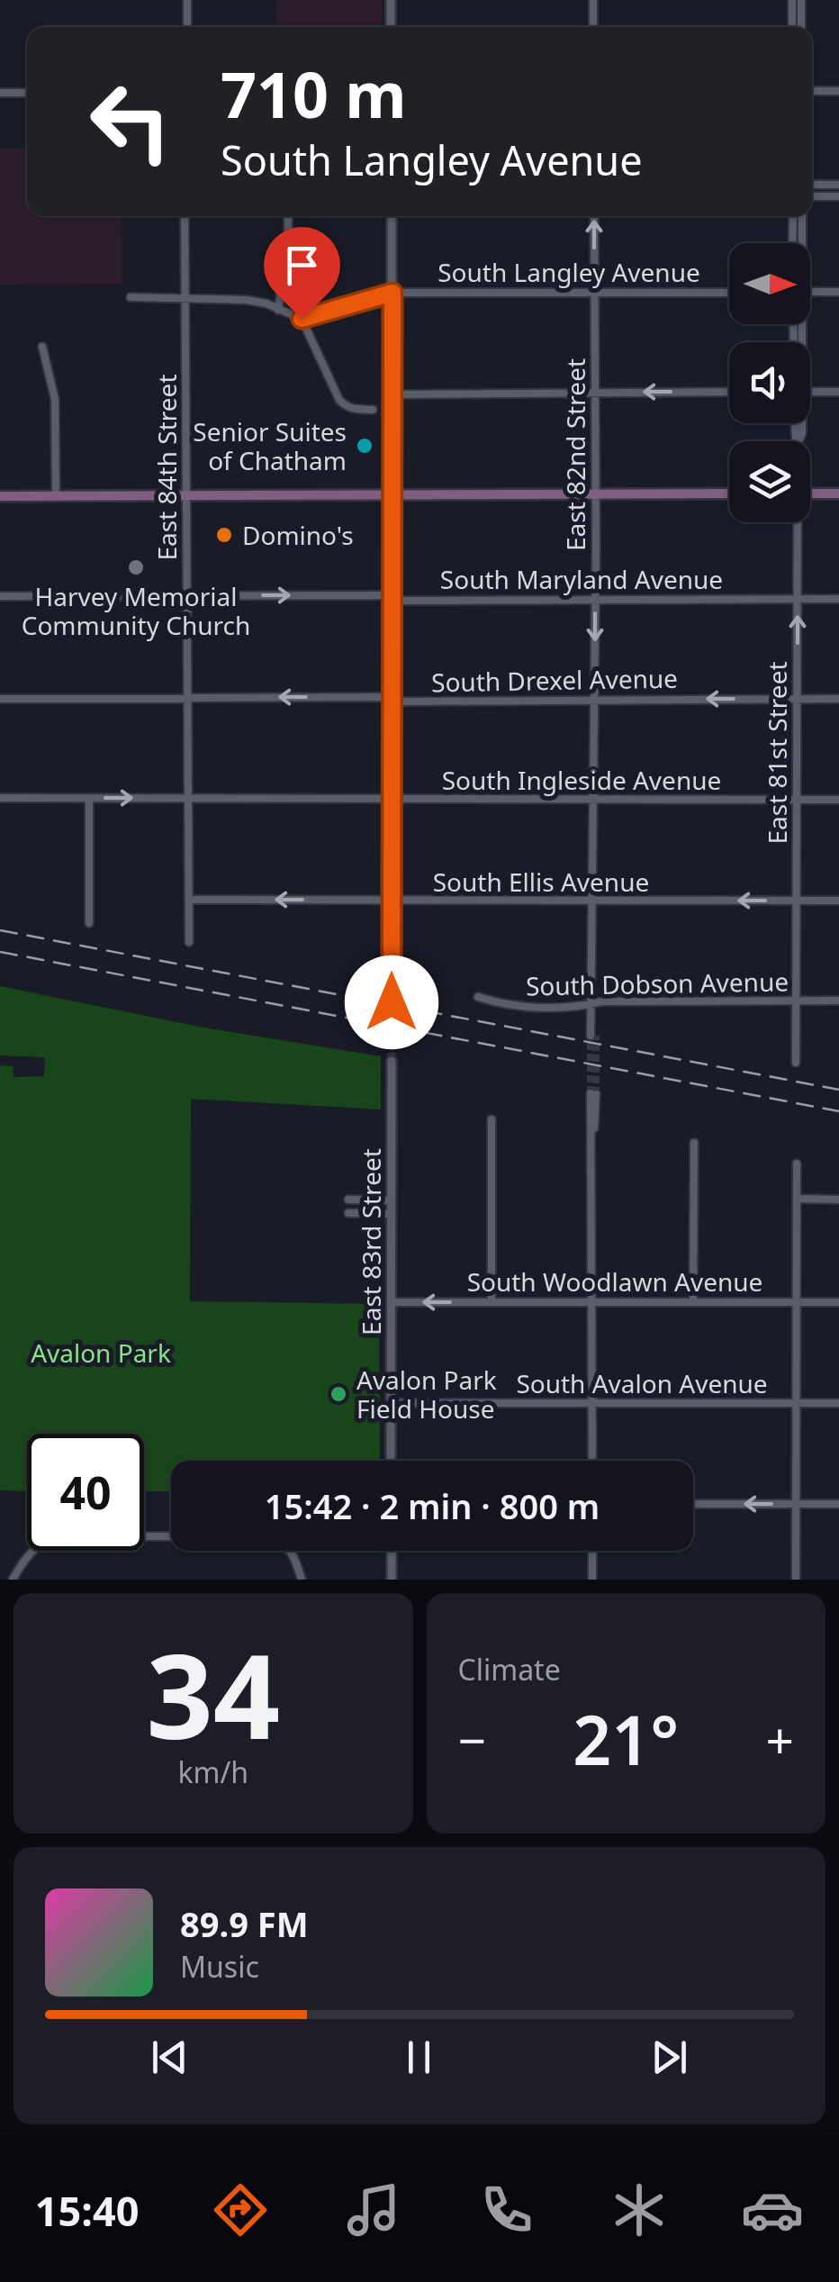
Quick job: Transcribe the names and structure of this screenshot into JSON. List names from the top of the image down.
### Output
{
  "streets": {
    "street": [
      "South Langley Avenue",
      "East 82nd Street",
      "East 84th Street",
      "South Maryland Avenue",
      "South Drexel Avenue",
      "East 81st Street",
      "South Ingleside Avenue",
      "South Ellis Avenue",
      "South Dobson Avenue",
      "East 83rd Street",
      "South Woodlawn Avenue",
      "South Avalon Avenue"
    ]
  },
  "crossings": [
    ["South Langley Avenue", "East 82nd Street"],
    ["East 82nd Street", "South Maryland Avenue"],
    ["East 82nd Street", "South Drexel Avenue"],
    ["East 82nd Street", "South Ingleside Avenue"],
    ["East 82nd Street", "South Ellis Avenue"],
    ["East 82nd Street", "South Dobson Avenue"],
    ["East 84th Street", "South Maryland Avenue"],
    ["East 84th Street", "South Drexel Avenue"],
    ["East 84th Street", "South Ingleside Avenue"],
    ["East 84th Street", "South Ellis Avenue"],
    ["South Maryland Avenue", "East 81st Street"],
    ["South Drexel Avenue", "East 81st Street"],
    ["East 81st Street", "South Ingleside Avenue"],
    ["East 81st Street", "South Ellis Avenue"],
    ["East 81st Street", "South Dobson Avenue"],
    ["East 83rd Street", "South Woodlawn Avenue"],
    ["East 83rd Street", "South Avalon Avenue"]
  ],
  "one_way": ["South Drexel Avenue", "South Ellis Avenue"],
  "parks": ["Avalon Park"],
  "places": [
    "Senior Suites of Chatham",
    "Domino's",
    "Harvey Memorial Community Church",
    "Avalon Park Field House"
  ],
  "north": "right",
  "page": {
    "turn": ["710 m", "South Langley Avenue"],
    "limit": "40",
    "trip": "15:42 · 2 min · 800 m",
    "tile": [
      ["34", "km/h"],
      "Climate"
    ],
    "heat": ["−", "21°", "+"],
    "song": ["89.9 FM", "Music"],
    "tabs": "15:40"
  }
}
